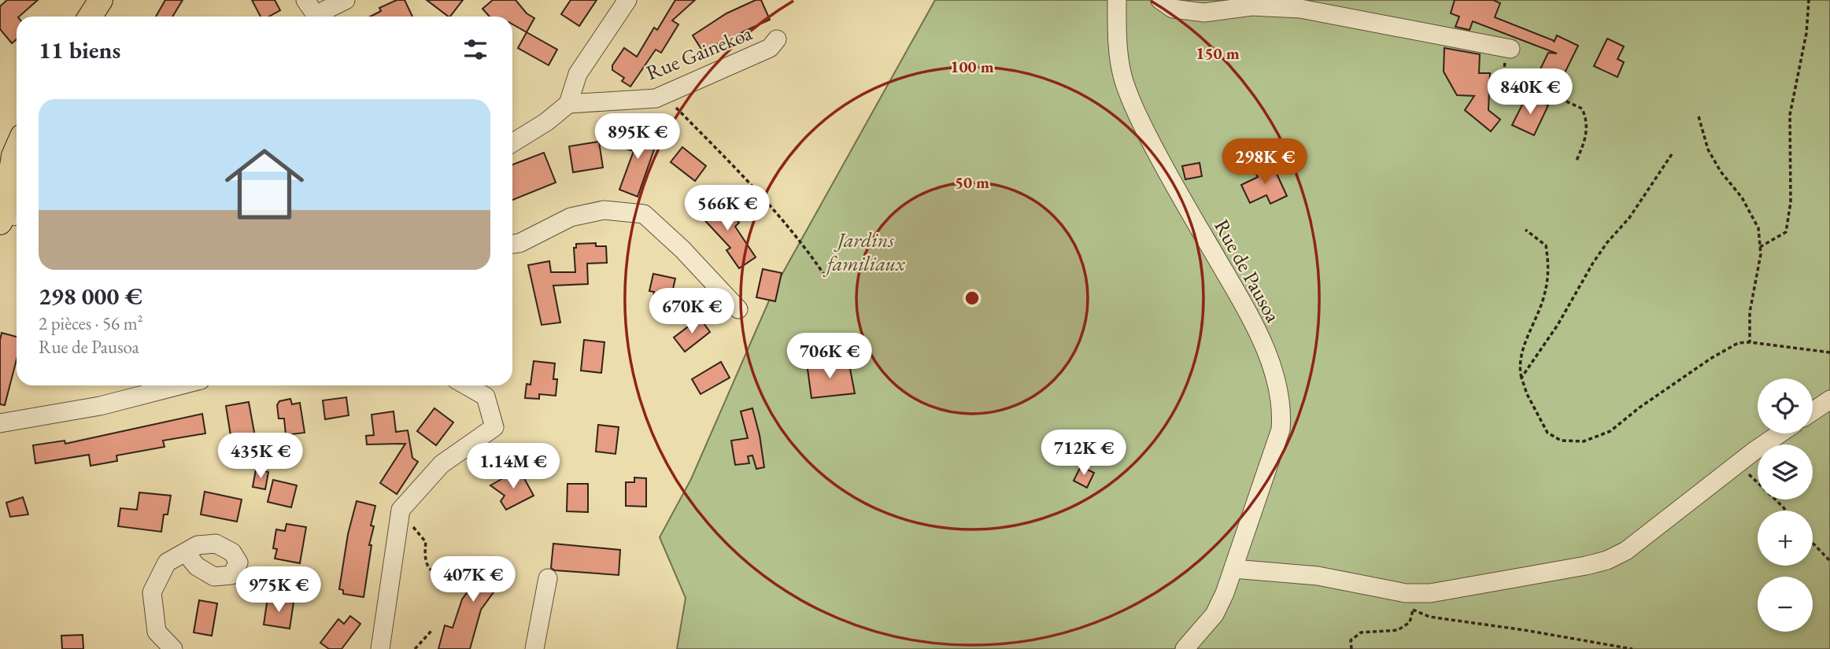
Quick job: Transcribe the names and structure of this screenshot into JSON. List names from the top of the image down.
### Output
{
  "streets": {
    "street": ["Rue Gainekoa", "Rue de Pausoa"]
  },
  "parks": ["Jardins familiaux"],
  "page": {
    "heading": "11 biens",
    "price": [
      "840K €",
      "895K €",
      "298K €",
      "566K €",
      "670K €",
      "706K €",
      "712K €",
      "435K €",
      "1.14M €",
      "407K €",
      "975K €"
    ],
    "list": [
      {
        "name": "298 000 €",
        "note": "2 pièces · 56 m² · Rue de Pausoa"
      }
    ],
    "map_buttons": ["+", "−"]
  },
  "rings": ["150 m", "100 m", "50 m"]
}
